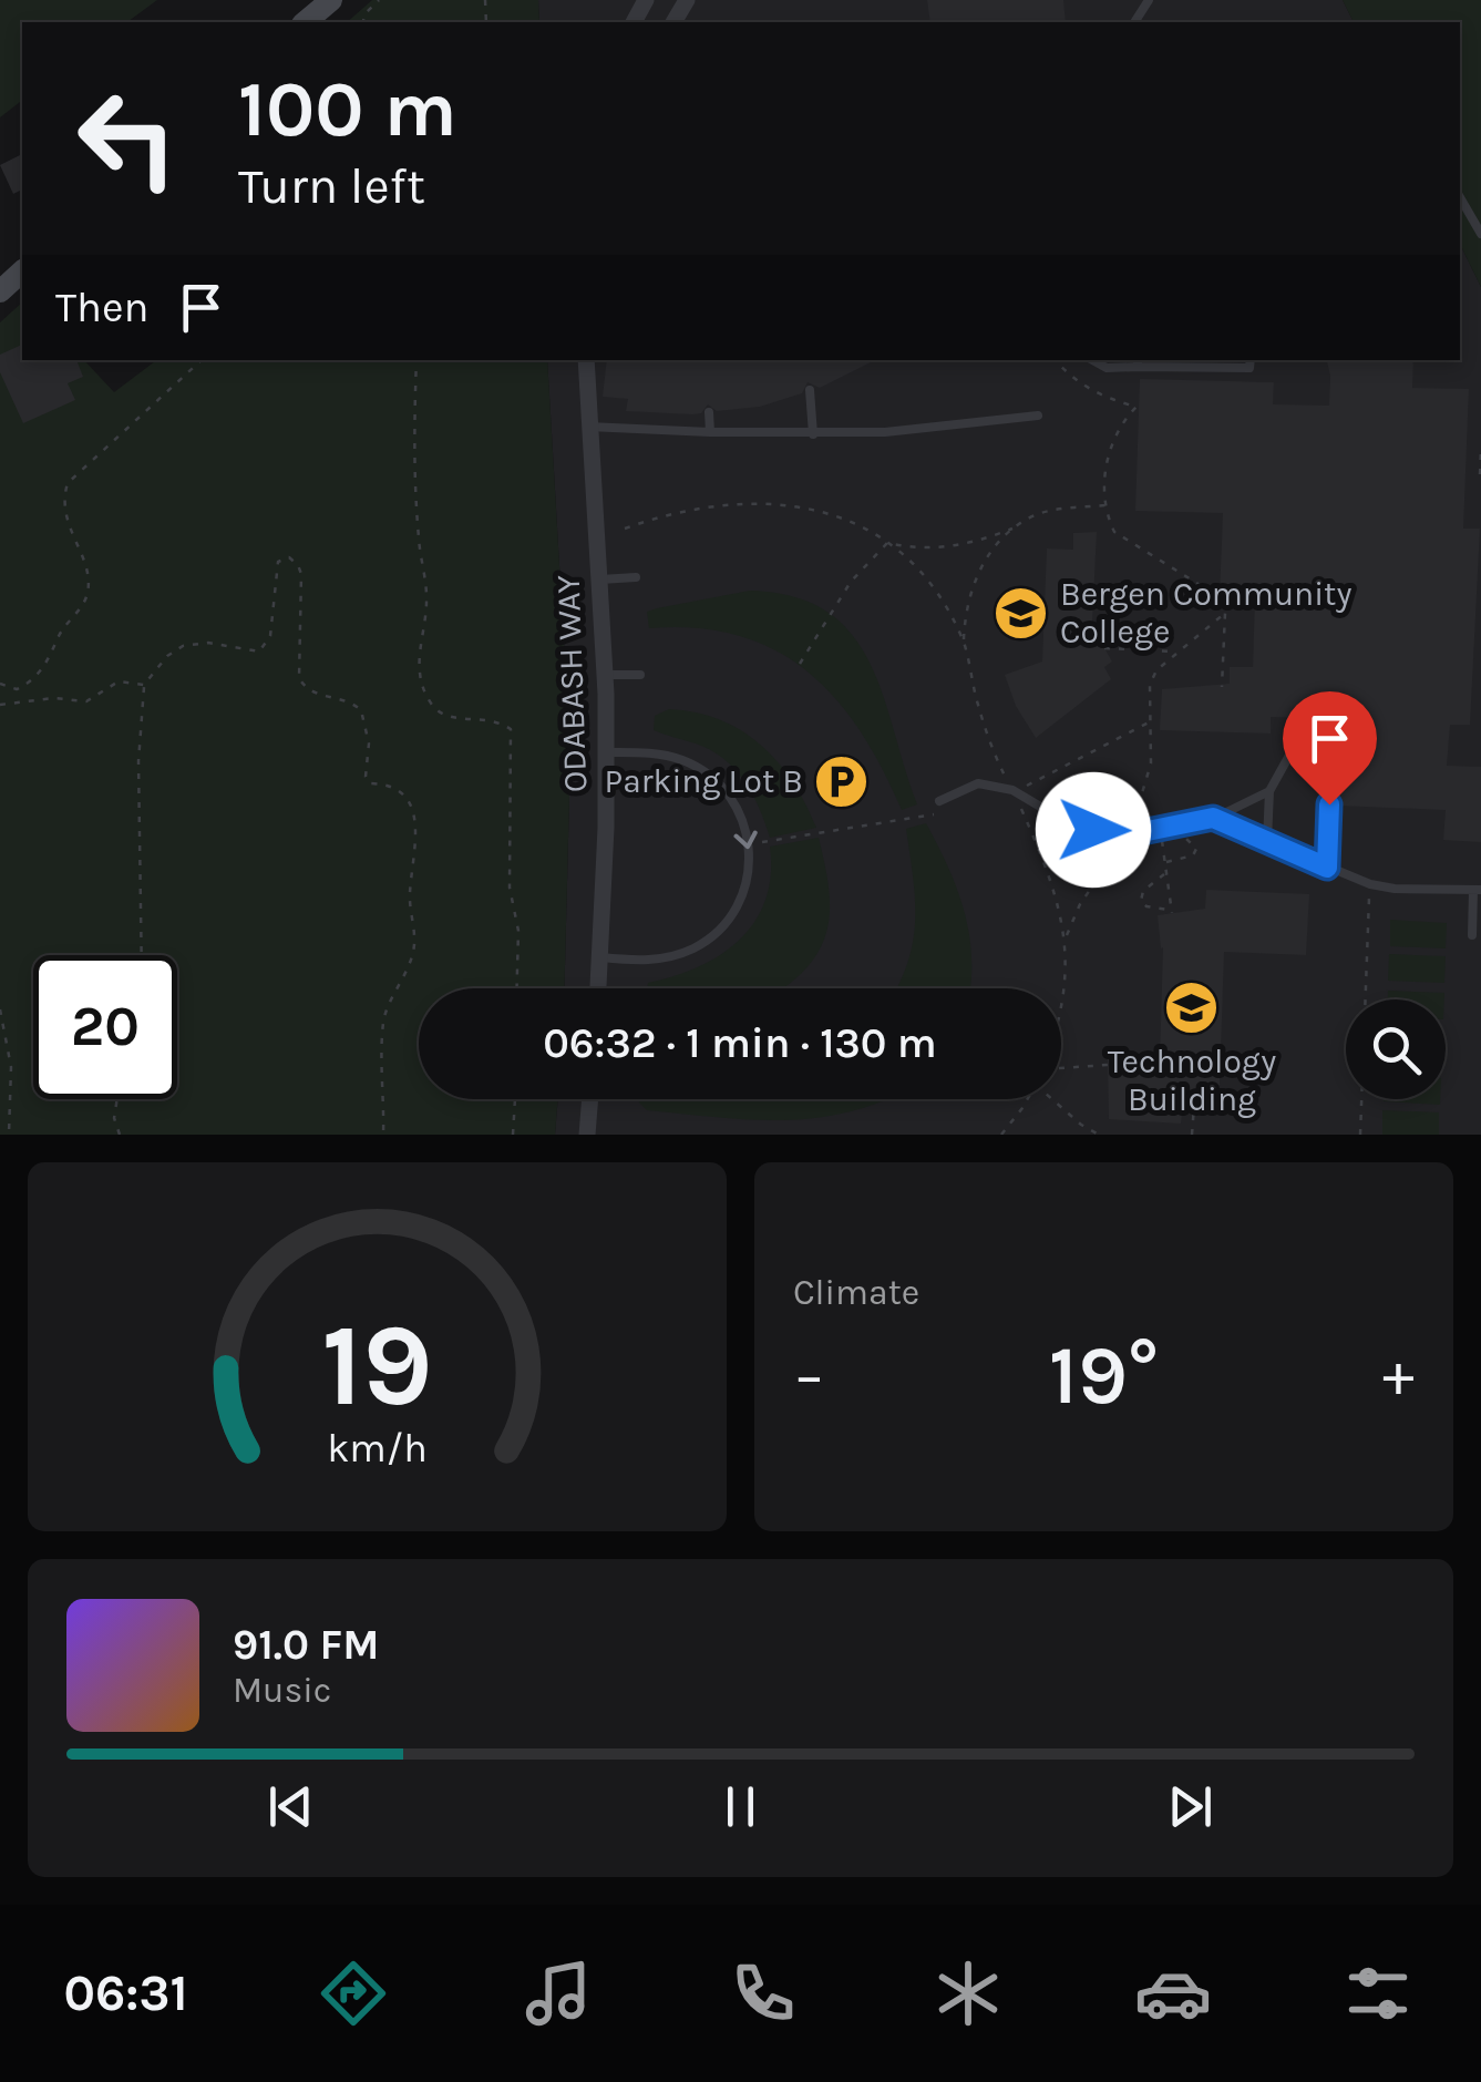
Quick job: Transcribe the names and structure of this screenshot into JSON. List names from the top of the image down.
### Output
{
  "streets": {
    "street": ["ODABASH WAY"]
  },
  "places": {
    "school or university": ["Bergen Community College", "Technology Building"],
    "parking": ["Parking Lot B"]
  },
  "page": {
    "turn": ["100 m", "Turn left"],
    "then": "Then",
    "limit": "20",
    "trip": "06:32 · 1 min · 130 m",
    "tile": "Climate",
    "heat": ["−", "19°", "+"],
    "song": ["91.0 FM", "Music"],
    "tabs": "06:31",
    "gauge": ["19", "km/h"]
  }
}
